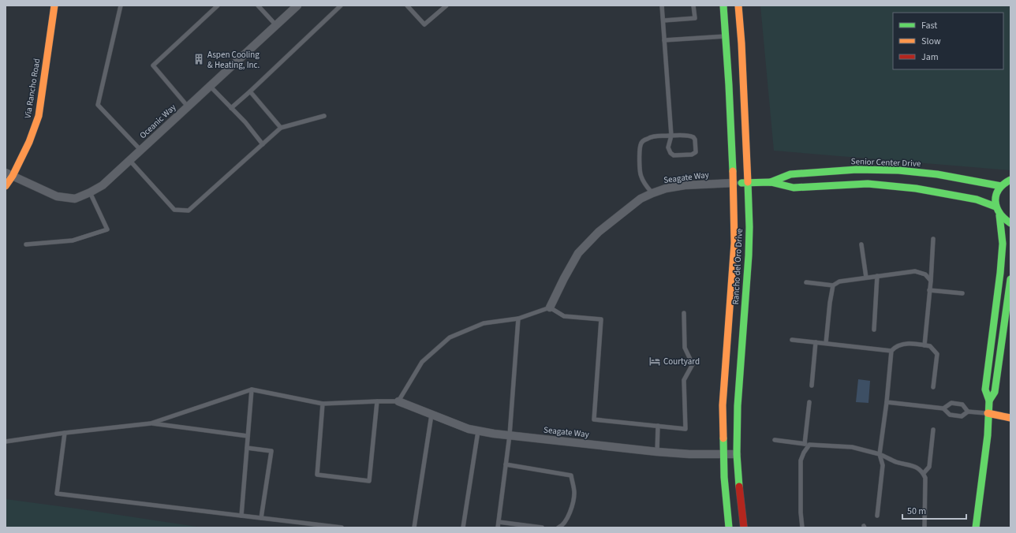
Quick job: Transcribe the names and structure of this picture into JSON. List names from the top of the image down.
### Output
{
  "streets": {
    "street": [
      "Via Rancho Road",
      "Oceanic Way",
      "Senior Center Drive",
      "Seagate Way",
      "Rancho del Oro Drive"
    ]
  },
  "crossings": [
    ["Via Rancho Road", "Oceanic Way"],
    ["Senior Center Drive", "Seagate Way"],
    ["Senior Center Drive", "Rancho del Oro Drive"],
    ["Seagate Way", "Rancho del Oro Drive"]
  ],
  "places": {
    "building": ["Aspen Cooling & Heating, Inc."],
    "hotel": ["Courtyard"]
  },
  "legend": ["Fast", "Slow", "Jam"],
  "scale_bar": "50 m"
}
